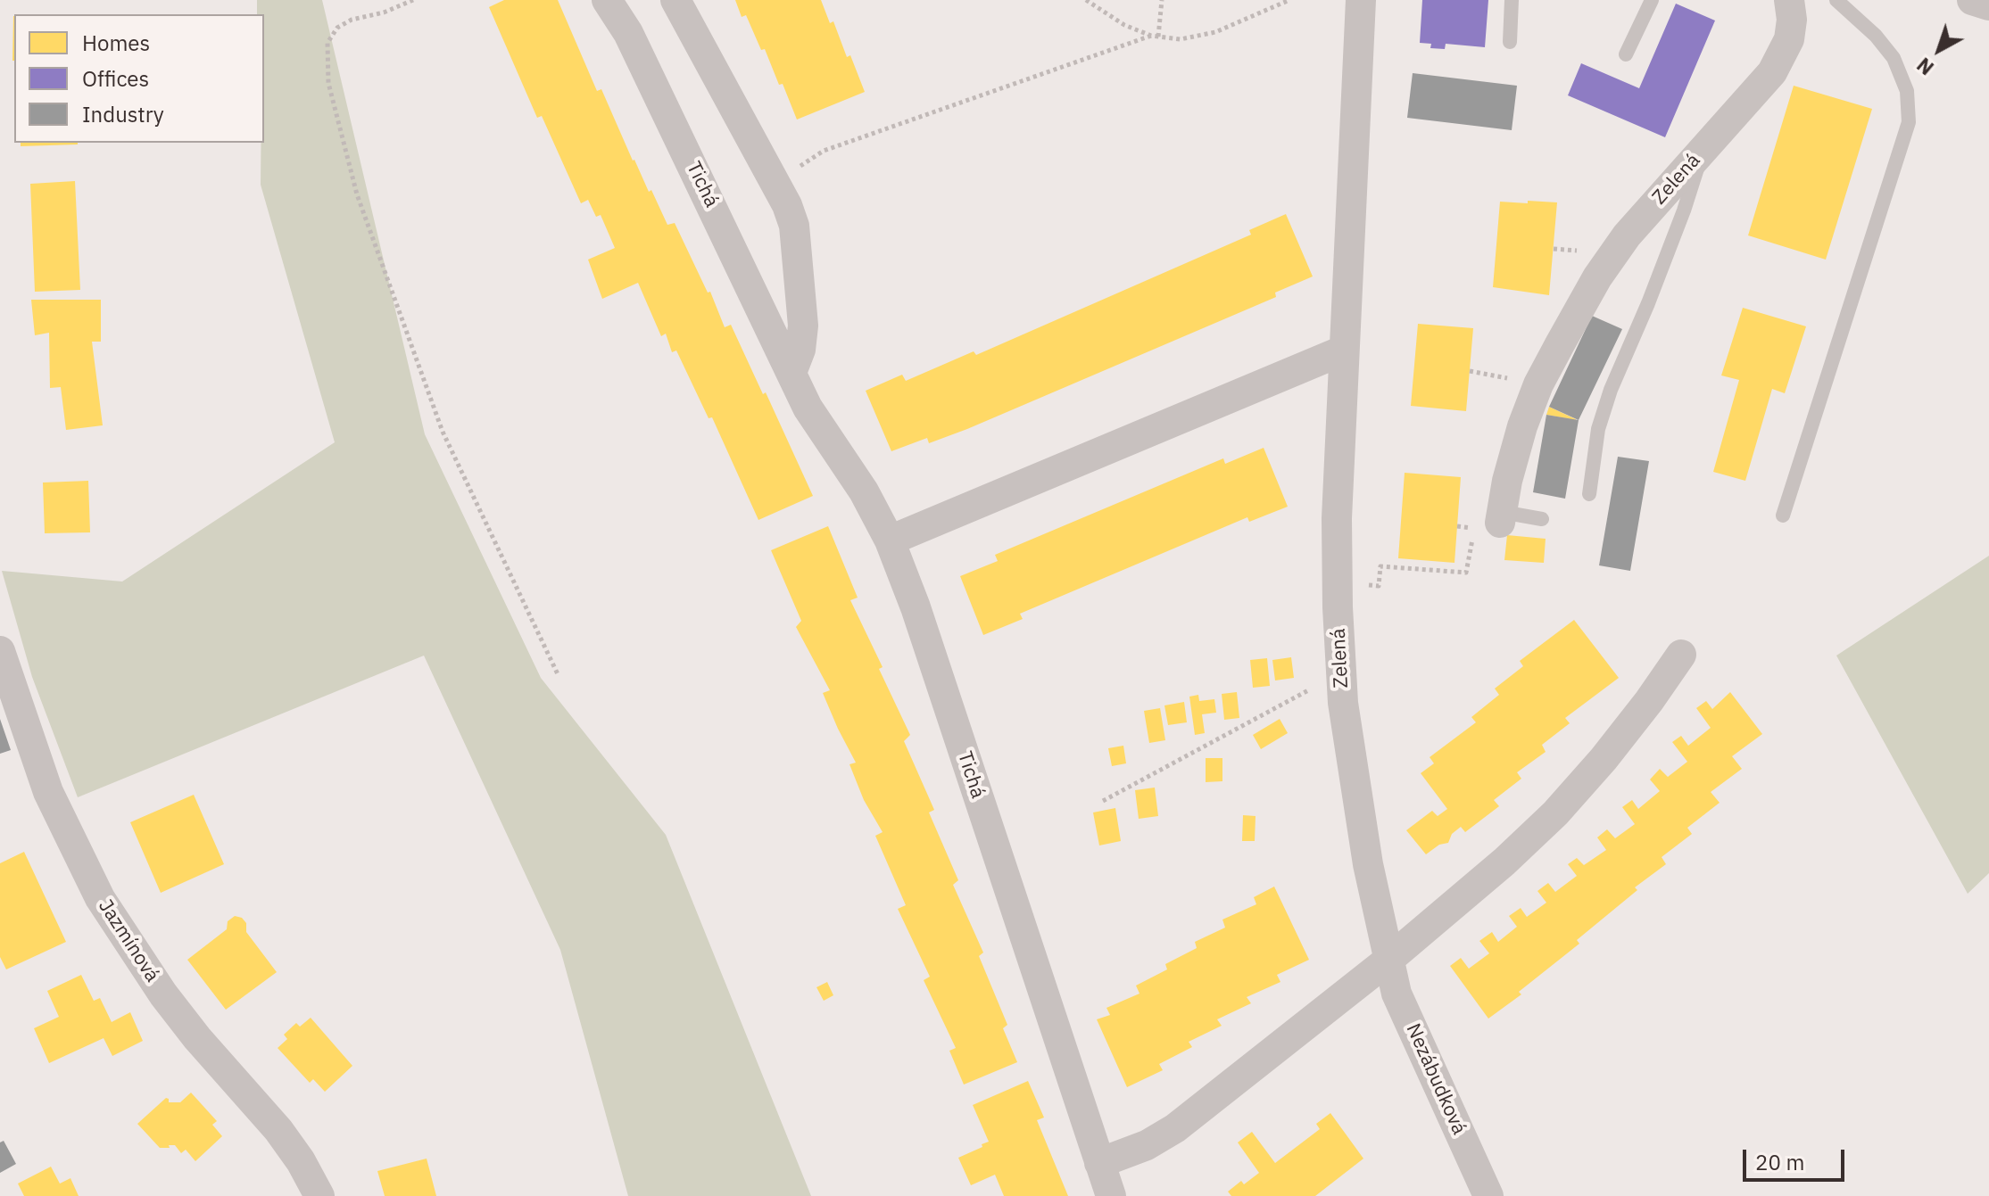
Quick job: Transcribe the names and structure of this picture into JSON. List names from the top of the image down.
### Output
{
  "streets": {
    "street": [
      "Zelená",
      "Tichá",
      "Jazmínová",
      "Nezábudková"
    ]
  },
  "crossings": [
    ["Zelená", "Nezábudková"]
  ],
  "legend": ["Homes", "Offices", "Industry"],
  "scale_bar": "20 m",
  "north": "bottom left"
}
